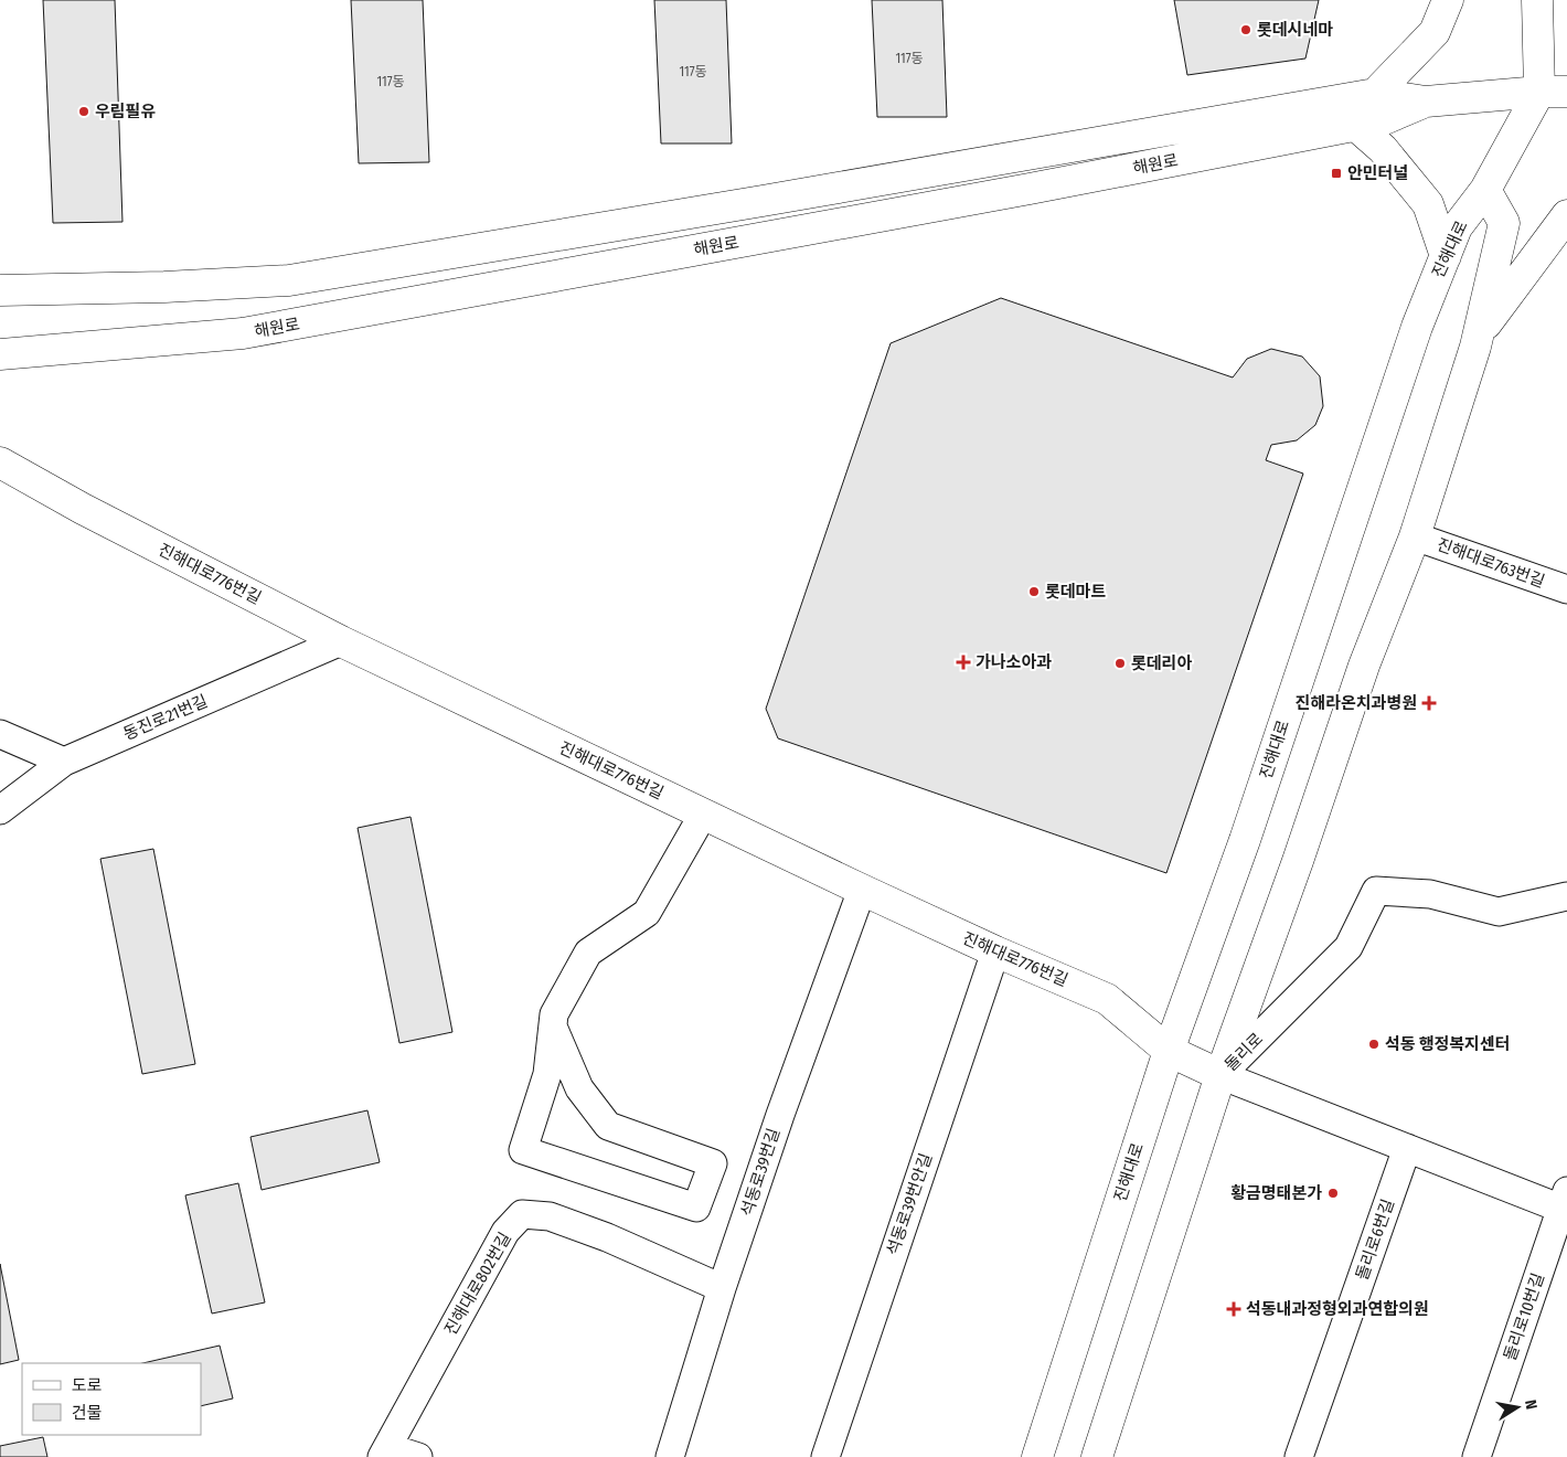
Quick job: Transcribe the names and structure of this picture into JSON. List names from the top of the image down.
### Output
{
  "streets": {
    "main road": ["해원로", "진해대로", "진해대로776번길"],
    "street": [
      "진해대로763번길",
      "동진로21번길",
      "돌리로",
      "석동로39번길",
      "석동로39번안길",
      "돌리로6번길",
      "진해대로802번길",
      "돌리로10번길"
    ]
  },
  "crossings": [
    ["진해대로", "진해대로776번길"],
    ["진해대로776번길", "동진로21번길"],
    ["진해대로776번길", "돌리로"],
    ["진해대로776번길", "석동로39번길"],
    ["진해대로776번길", "석동로39번안길"],
    ["돌리로", "돌리로6번길"],
    ["돌리로", "돌리로10번길"],
    ["석동로39번길", "진해대로802번길"]
  ],
  "places": {
    "other": [
      "롯데시네마",
      "우림필유",
      "롯데마트",
      "롯데리아",
      "석동 행정복지센터",
      "황금명태본가"
    ],
    "transit": ["안민터널"],
    "health": ["가나소아과", "진해라온치과병원", "석동내과정형외과연합의원"]
  },
  "house_numbers": ["117동", "117동", "117동"],
  "legend": ["도로", "건물"],
  "north": "right"
}
